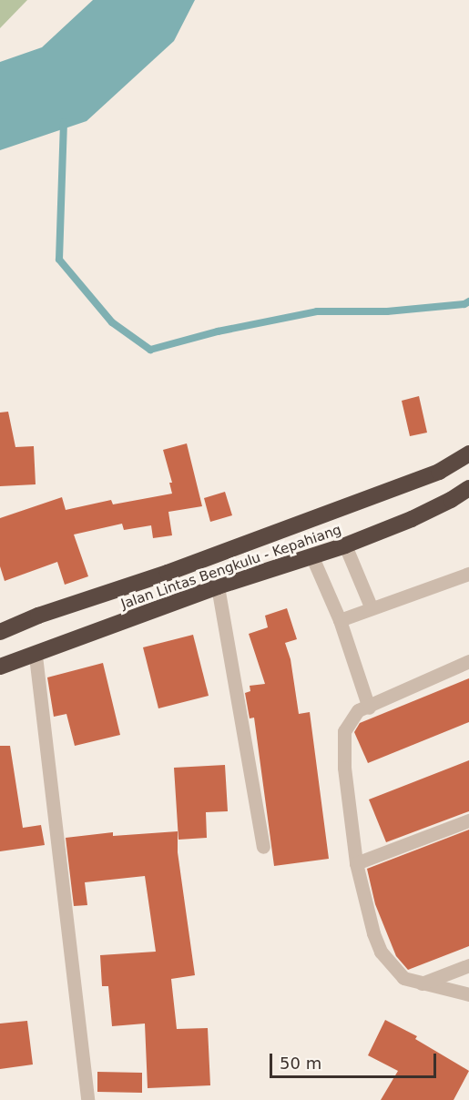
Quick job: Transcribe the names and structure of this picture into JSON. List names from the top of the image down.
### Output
{
  "streets": {
    "highway": ["Jalan Lintas Bengkulu - Kepahiang"]
  },
  "scale_bar": "50 m"
}
